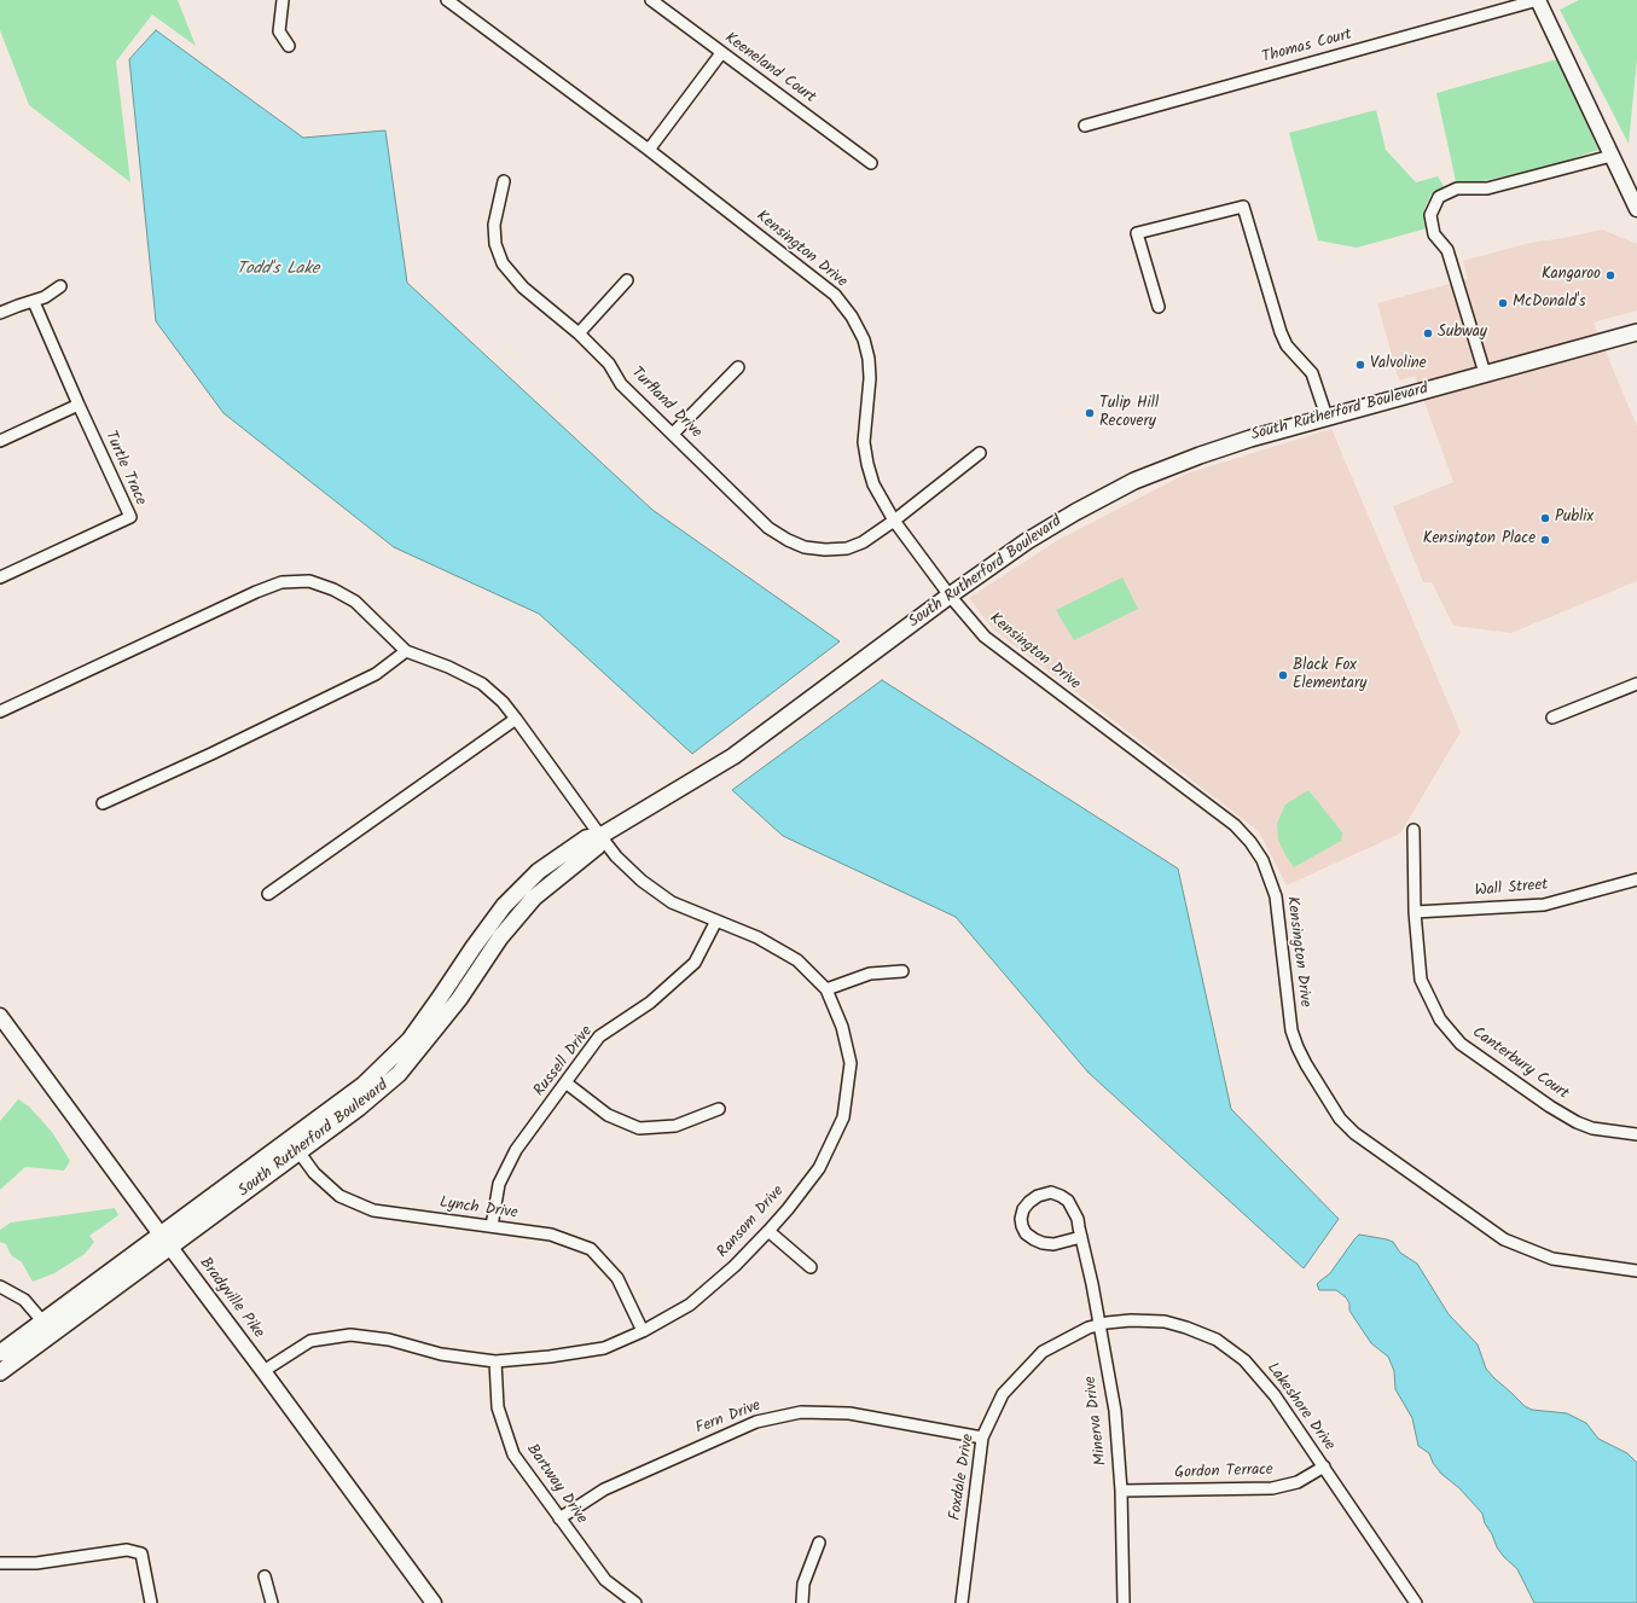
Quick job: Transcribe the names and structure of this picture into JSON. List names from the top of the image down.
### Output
{
  "streets": {
    "highway": ["South Rutherford Boulevard"],
    "main road": ["Bradyville Pike"],
    "street": [
      "Thomas Court",
      "Keeneland Court",
      "Kensington Drive",
      "Turfland Drive",
      "Turtle Trace",
      "Wall Street",
      "Russell Drive",
      "Canterbury Court",
      "Lynch Drive",
      "Ransom Drive",
      "Lakeshore Drive",
      "Fern Drive",
      "Minerva Drive",
      "Gordon Terrace",
      "Foxdale Drive",
      "Bartway Drive"
    ]
  },
  "crossings": [
    ["Kensington Drive", "Turfland Drive"],
    ["Kensington Drive", "South Rutherford Boulevard"],
    ["South Rutherford Boulevard", "Lynch Drive"],
    ["South Rutherford Boulevard", "Ransom Drive"],
    ["South Rutherford Boulevard", "Bradyville Pike"],
    ["Wall Street", "Canterbury Court"],
    ["Russell Drive", "Lynch Drive"],
    ["Russell Drive", "Ransom Drive"],
    ["Lynch Drive", "Ransom Drive"],
    ["Ransom Drive", "Bradyville Pike"],
    ["Ransom Drive", "Bartway Drive"],
    ["Lakeshore Drive", "Minerva Drive"],
    ["Lakeshore Drive", "Gordon Terrace"],
    ["Lakeshore Drive", "Foxdale Drive"],
    ["Fern Drive", "Foxdale Drive"],
    ["Fern Drive", "Bartway Drive"],
    ["Minerva Drive", "Gordon Terrace"],
    ["Minerva Drive", "Foxdale Drive"]
  ],
  "water": ["Todd's Lake"],
  "places": [
    "Kangaroo",
    "McDonald's",
    "Subway",
    "Valvoline",
    "Tulip Hill Recovery",
    "Publix",
    "Kensington Place",
    "Black Fox Elementary"
  ]
}
